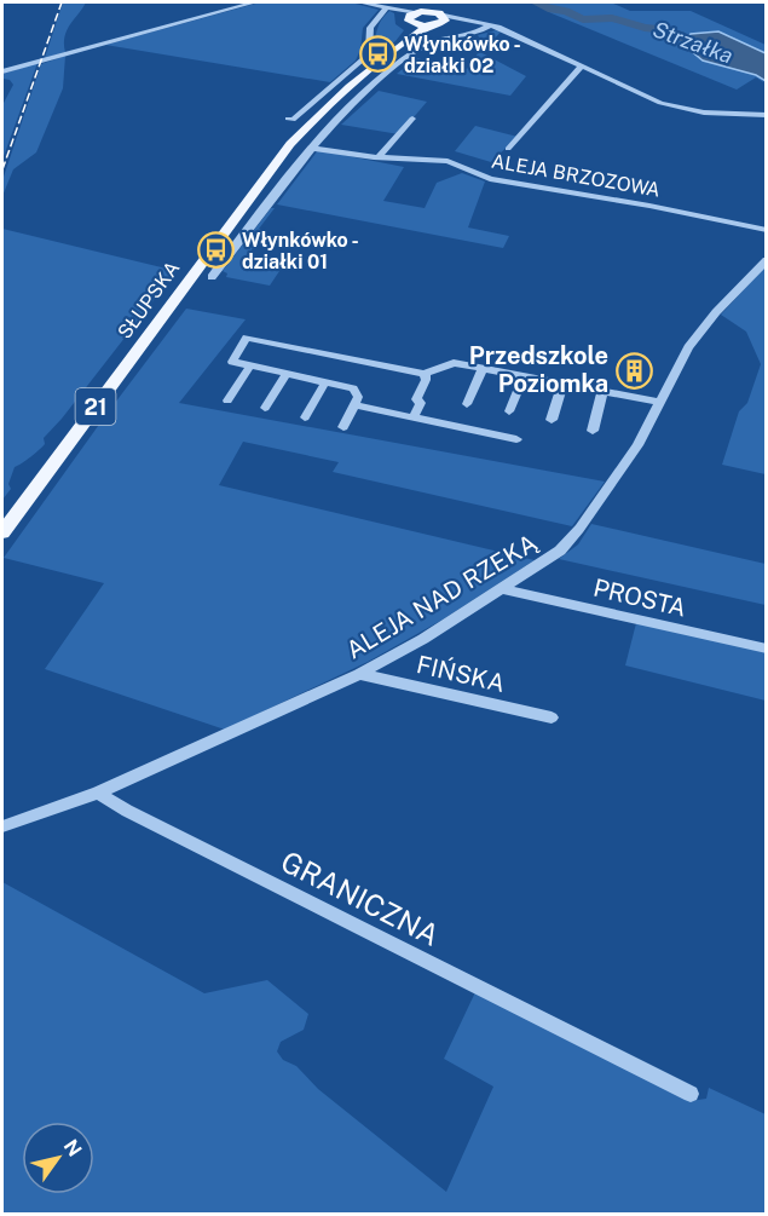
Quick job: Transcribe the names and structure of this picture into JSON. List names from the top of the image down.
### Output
{
  "streets": {
    "main road": ["SŁUPSKA", "21"],
    "street": [
      "ALEJA BRZOZOWA",
      "ALEJA NAD RZEKĄ",
      "PROSTA",
      "FIŃSKA",
      "GRANICZNA"
    ]
  },
  "crossings": [
    ["SŁUPSKA", "21"],
    ["ALEJA NAD RZEKĄ", "PROSTA"],
    ["ALEJA NAD RZEKĄ", "FIŃSKA"],
    ["ALEJA NAD RZEKĄ", "GRANICZNA"]
  ],
  "water": ["Strzałka"],
  "places": {
    "bus stop": ["Włynkówko - działki 02", "Włynkówko - działki 01"],
    "building": ["Przedszkole Poziomka"]
  },
  "north": "top right"
}
